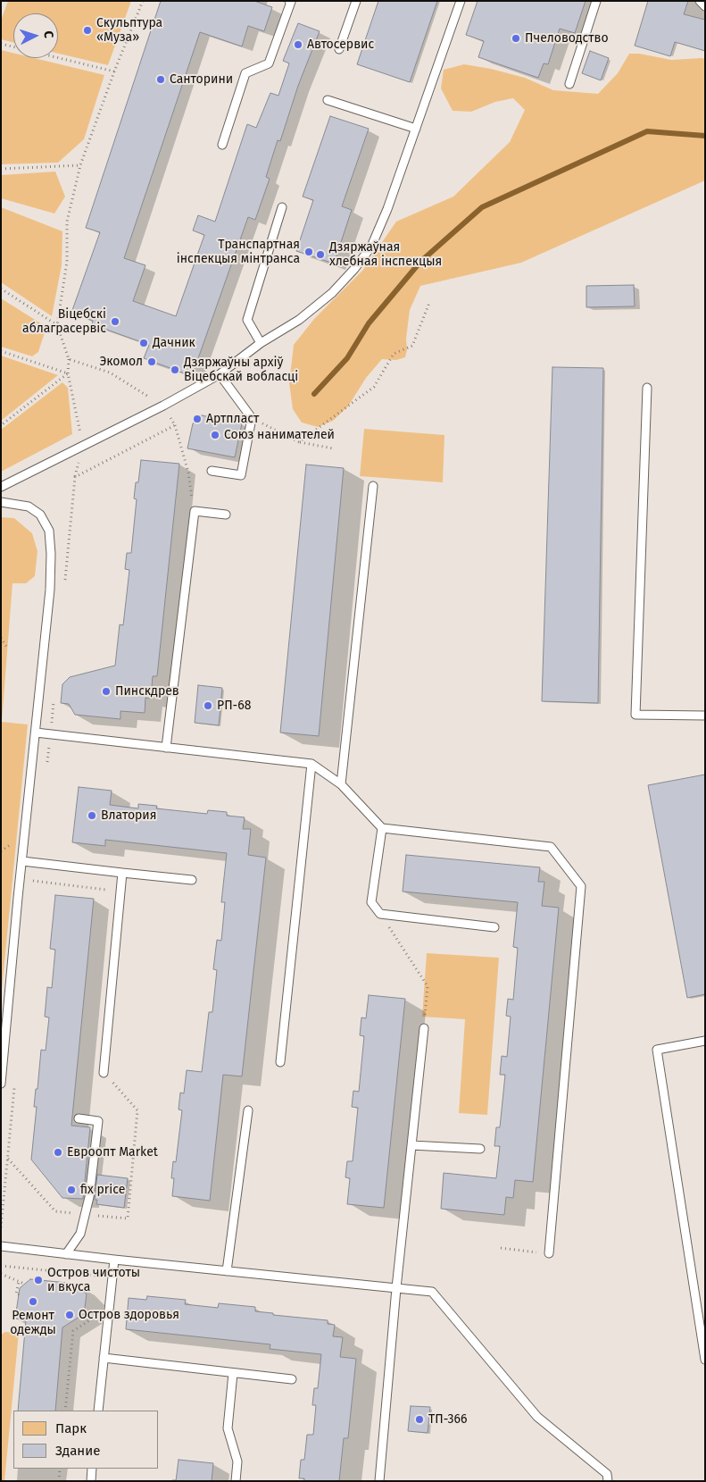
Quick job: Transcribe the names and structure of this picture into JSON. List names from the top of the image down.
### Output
{
  "places": [
    "Скульптура «Муза»",
    "Пчеловодство",
    "Автосервис",
    "Санторини",
    "Транспартная інспекцыя мінтранса",
    "Дзяржаўная хлебная інспекцыя",
    "Віцебскі аблаграсервіс",
    "Дачник",
    "Экомол",
    "Дзяржаўны архіў Віцебскай вобласці",
    "Артпласт",
    "Союз нанимателей",
    "Пинскдрев",
    "РП-68",
    "Влатория",
    "Евроопт Market",
    "fix price",
    "Остров чистоты и вкуса",
    "Ремонт одежды",
    "Остров здоровья",
    "ТП-366"
  ],
  "legend": ["Парк", "Здание"],
  "north": "right"
}
